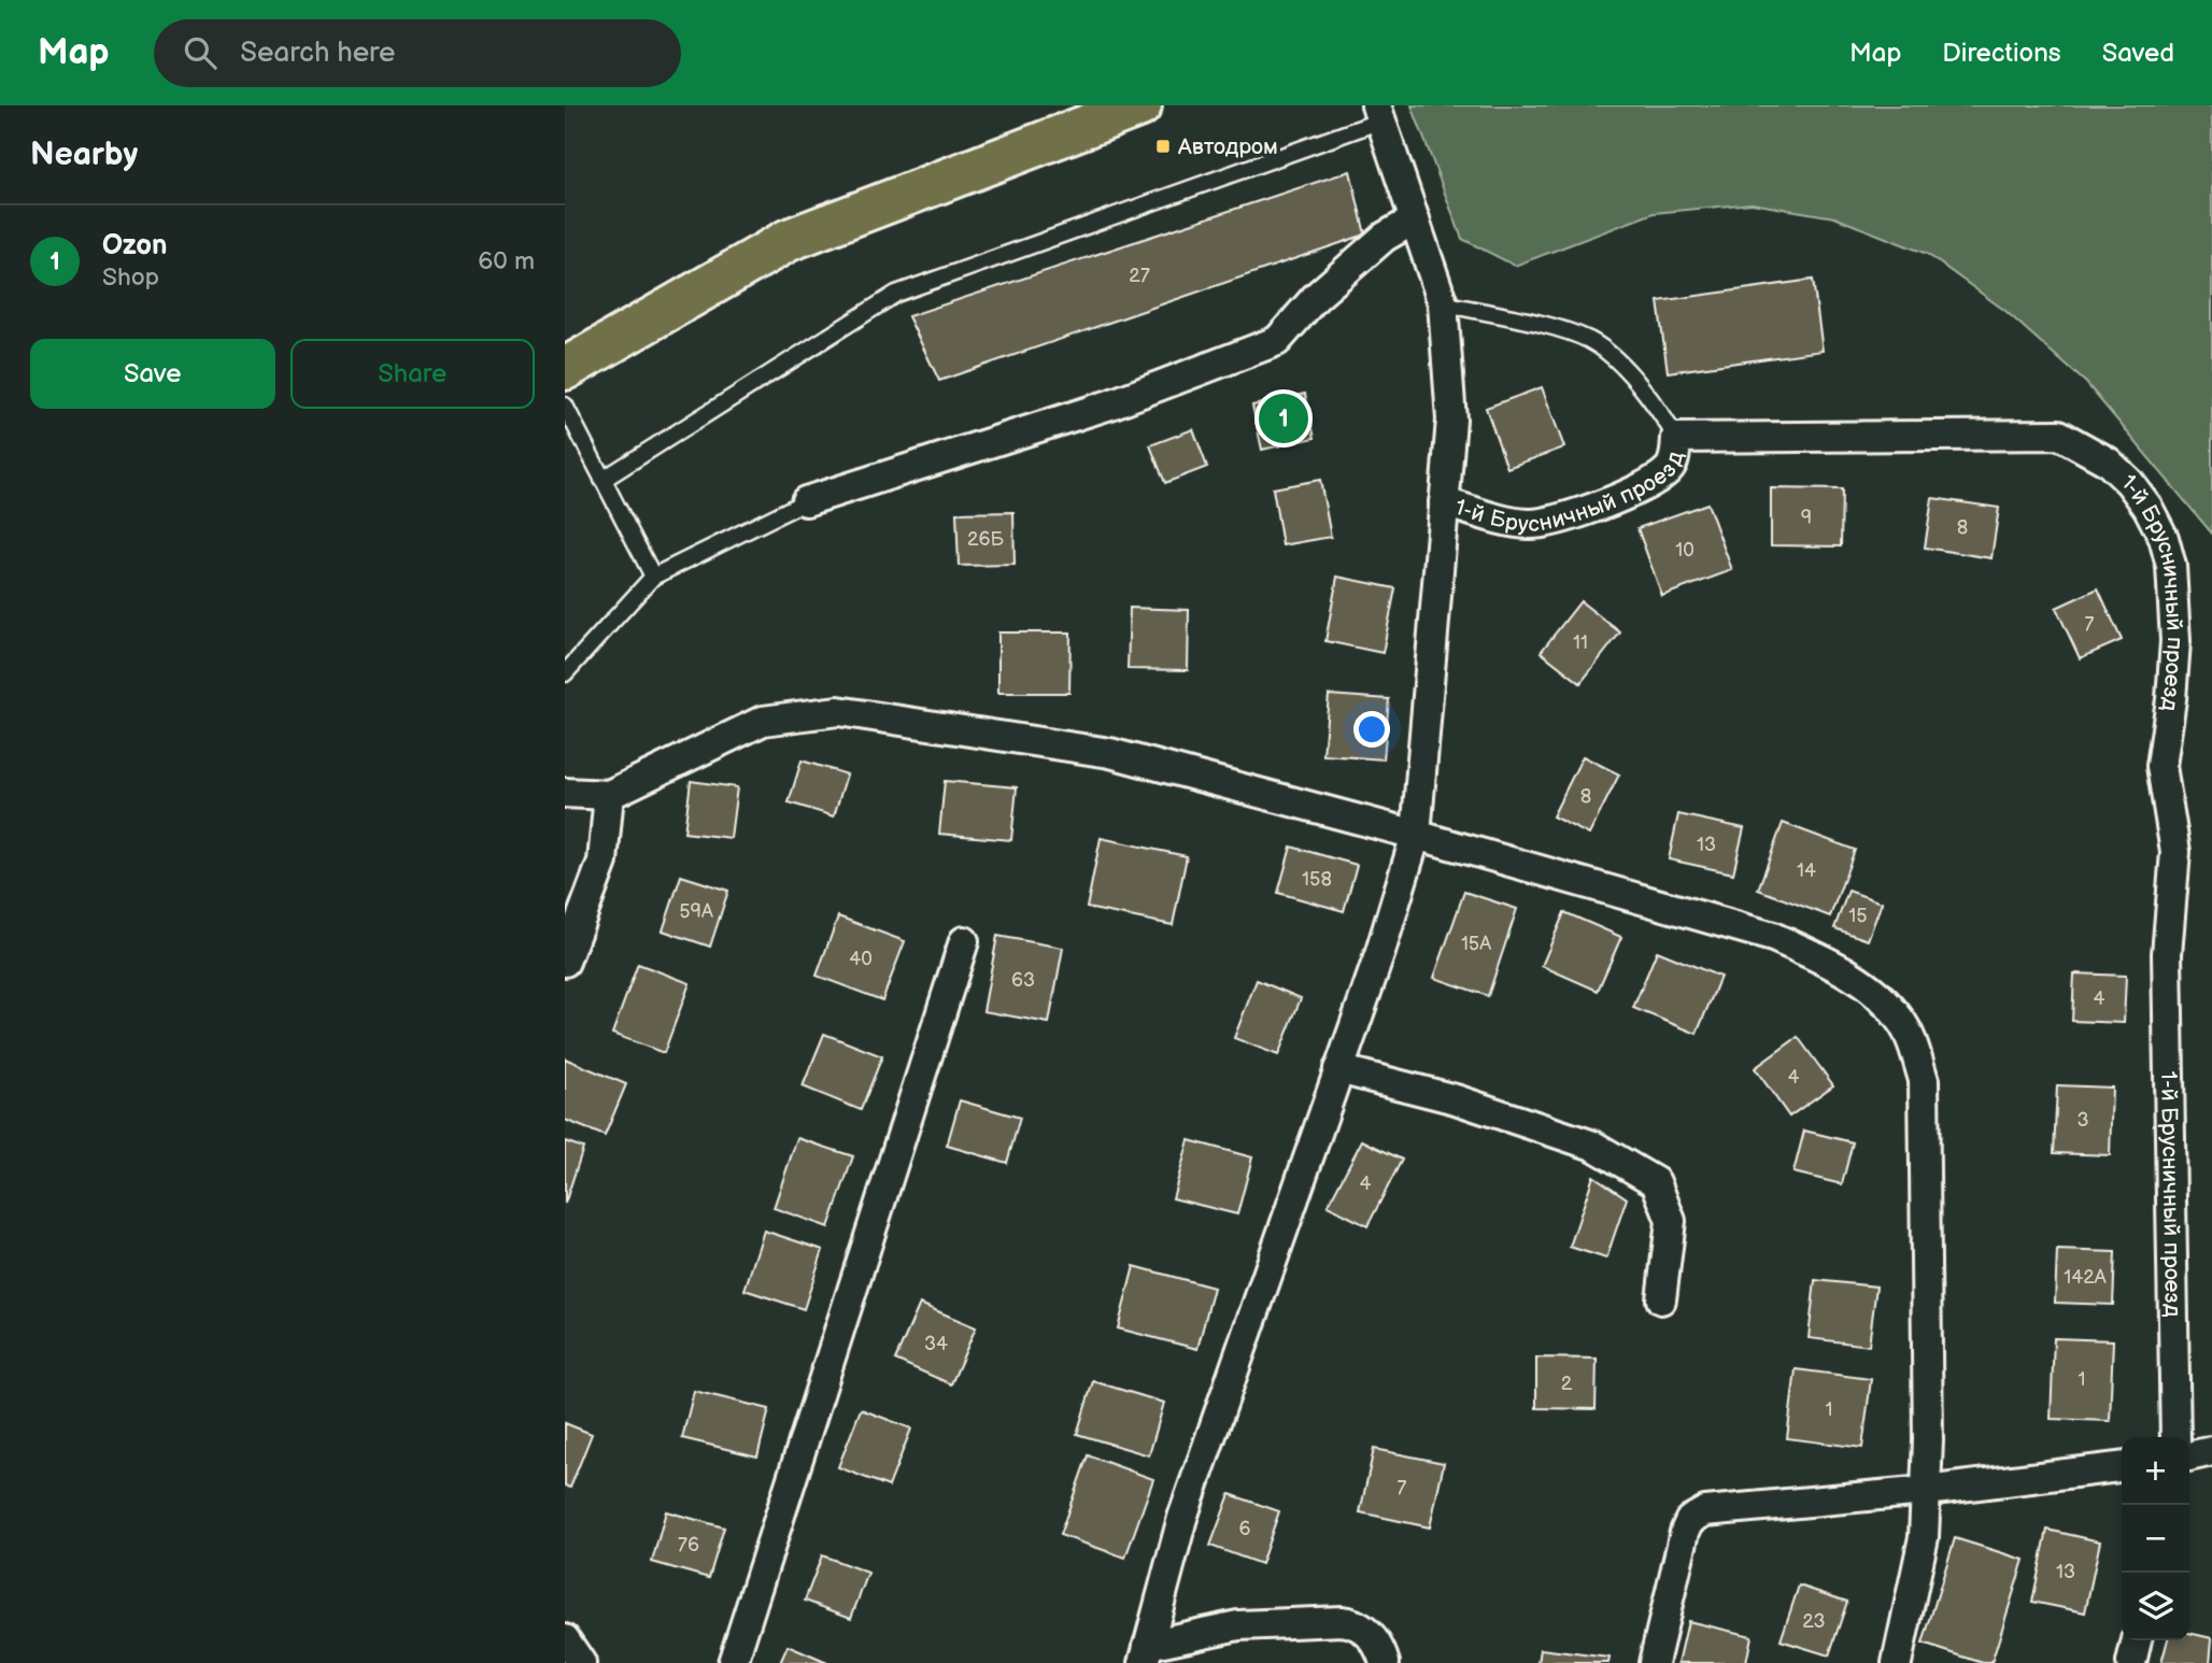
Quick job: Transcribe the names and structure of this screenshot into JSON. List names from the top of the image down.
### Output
{
  "streets": {
    "street": ["1-й Брусничный проезд"]
  },
  "places": {
    "transit": ["Автодром"]
  },
  "house_numbers": [
    "27",
    "9",
    "8",
    "26Б",
    "10",
    "7",
    "11",
    "8",
    "13",
    "14",
    "158",
    "59А",
    "15",
    "15А",
    "40",
    "63",
    "4",
    "4",
    "3",
    "4",
    "142А",
    "34",
    "1",
    "2",
    "1",
    "7",
    "6",
    "76",
    "13",
    "23"
  ],
  "page": {
    "header": "Map",
    "search": "Search here",
    "nav": ["Map", "Directions", "Saved"],
    "heading": "Nearby",
    "list": [
      {
        "mark": "1",
        "name": "Ozon",
        "note": "Shop",
        "value": "60 m"
      }
    ],
    "buttons": ["Save", "Share"],
    "pins": "1",
    "map_buttons": ["+", "−"]
  }
}
